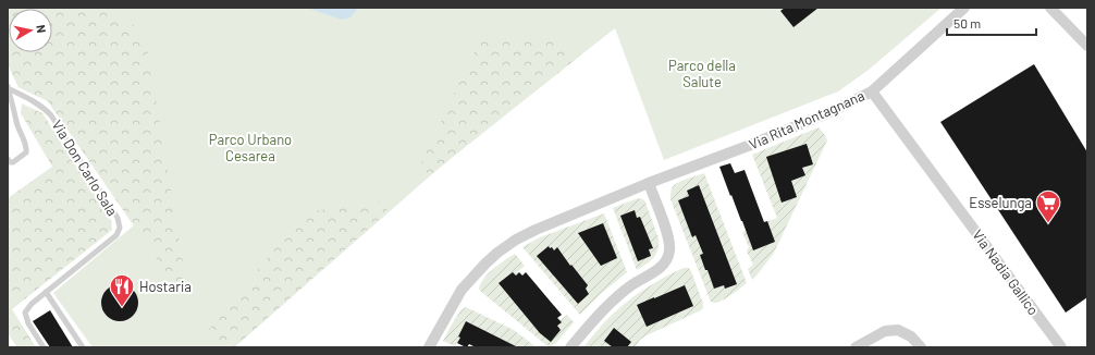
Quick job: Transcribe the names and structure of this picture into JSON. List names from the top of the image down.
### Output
{
  "streets": {
    "street": ["Via Rita Montagnana", "Via Nadia Gallico"],
    "lane": ["Via Don Carlo Sala"]
  },
  "crossings": [
    ["Via Rita Montagnana", "Via Nadia Gallico"]
  ],
  "parks": ["Parco della Salute", "Parco Urbano Cesarea"],
  "places": {
    "supermarket": ["Esselunga"],
    "restaurant": ["Hostaria"]
  },
  "scale_bar": "50 m",
  "north": "right"
}
